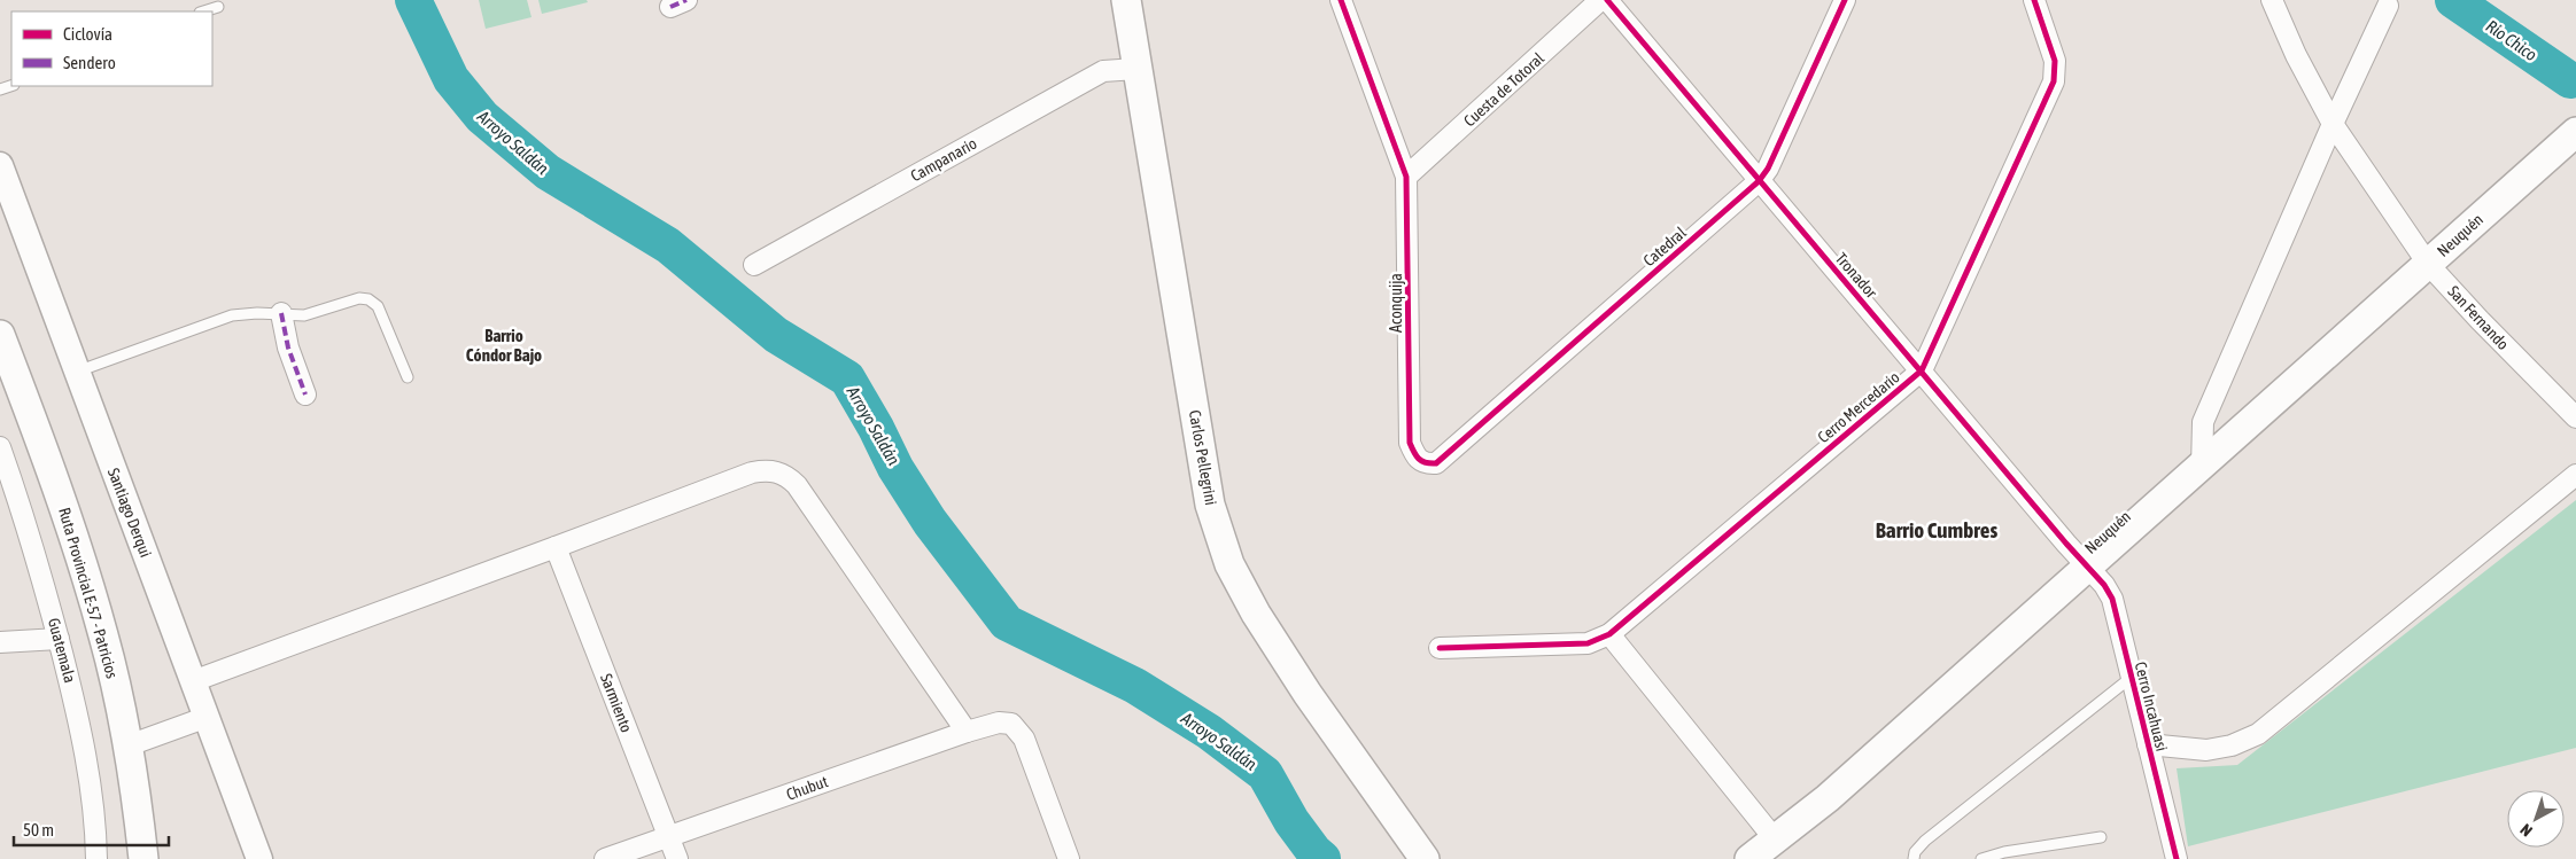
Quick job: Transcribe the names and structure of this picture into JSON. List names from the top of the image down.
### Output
{
  "streets": {
    "main road": ["Neuquén", "Carlos Pellegrini", "Ruta Provincial E-57 - Patricios"],
    "street": [
      "Cuesta de Totoral",
      "Campanario",
      "Catedral",
      "Tronador",
      "Aconquija",
      "San Fernando",
      "Cerro Mercedario",
      "Santiago Derqui",
      "Guatemala",
      "Sarmiento",
      "Cerro Incahuasi",
      "Chubut"
    ]
  },
  "crossings": [
    ["Cuesta de Totoral", "Aconquija"],
    ["Campanario", "Carlos Pellegrini"],
    ["Neuquén", "Tronador"],
    ["Neuquén", "San Fernando"],
    ["Neuquén", "Cerro Incahuasi"],
    ["Catedral", "Tronador"],
    ["Catedral", "Aconquija"],
    ["Tronador", "Cerro Mercedario"],
    ["Tronador", "Cerro Incahuasi"],
    ["Sarmiento", "Chubut"]
  ],
  "districts": ["Barrio Cóndor Bajo", "Barrio Cumbres"],
  "water": ["Río Chico", "Arroyo Saldán"],
  "legend": ["Ciclovía", "Sendero"],
  "scale_bar": "50 m",
  "north": "bottom left"
}
